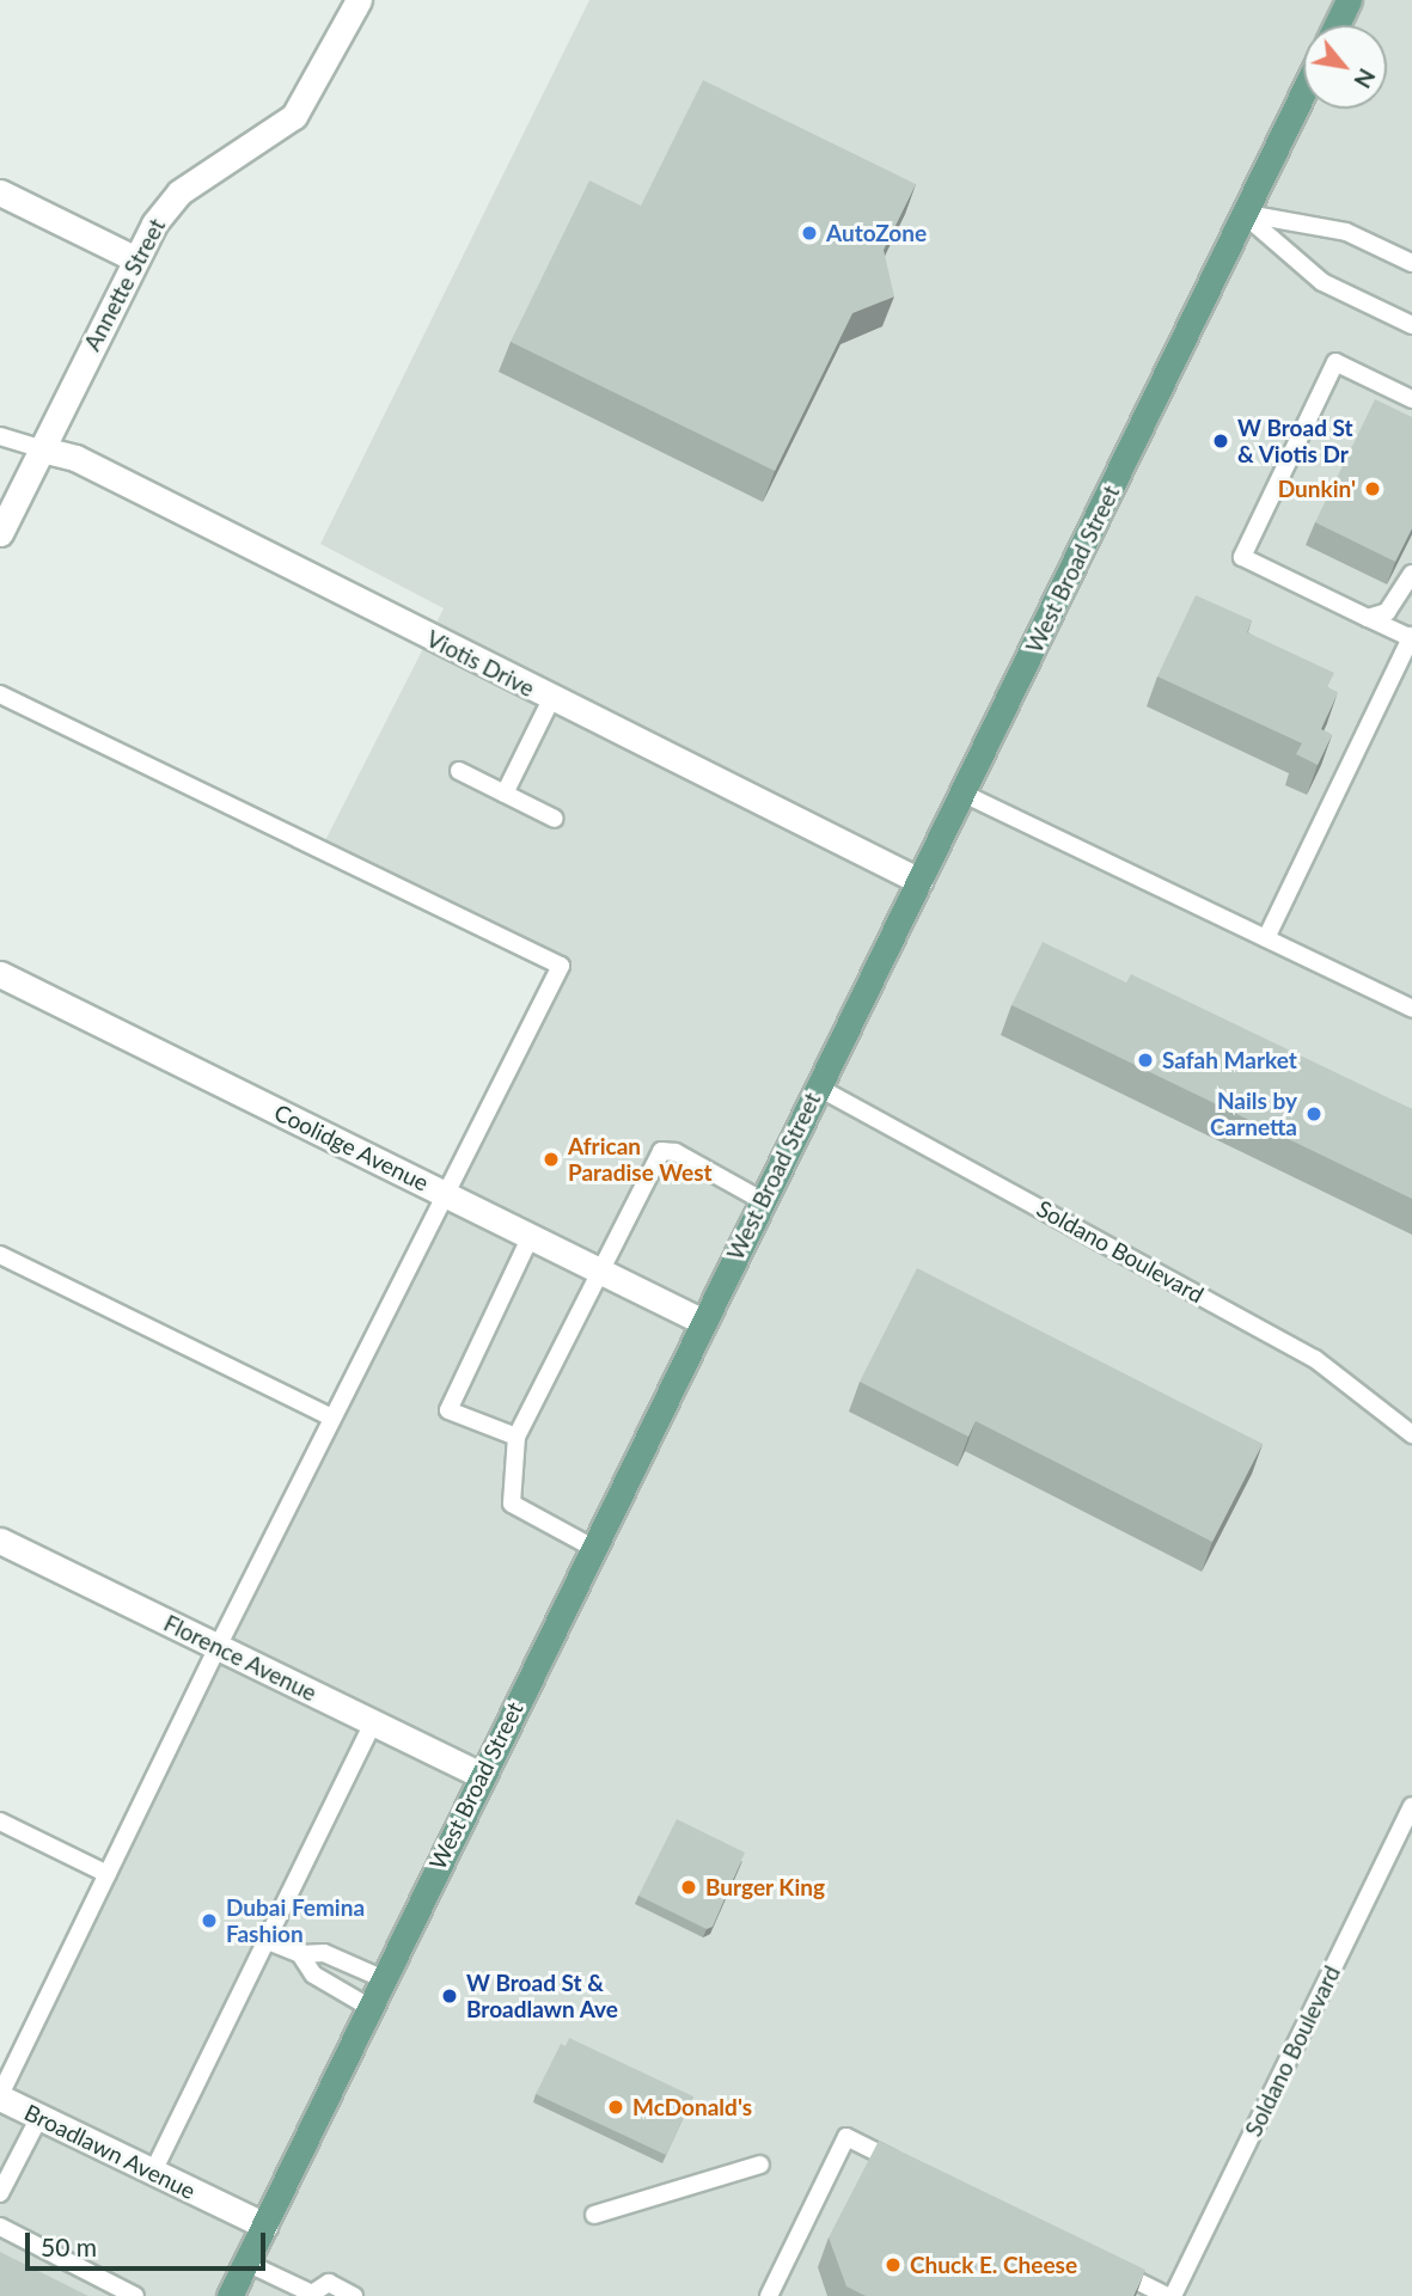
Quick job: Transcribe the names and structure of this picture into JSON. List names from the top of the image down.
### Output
{
  "streets": {
    "main road": ["West Broad Street"],
    "street": [
      "Annette Street",
      "Viotis Drive",
      "Coolidge Avenue",
      "Florence Avenue",
      "Broadlawn Avenue"
    ],
    "lane": ["Soldano Boulevard"]
  },
  "crossings": [
    ["Annette Street", "Viotis Drive"],
    ["West Broad Street", "Viotis Drive"],
    ["West Broad Street", "Coolidge Avenue"],
    ["West Broad Street", "Soldano Boulevard"],
    ["West Broad Street", "Florence Avenue"],
    ["West Broad Street", "Broadlawn Avenue"]
  ],
  "places": [
    "AutoZone",
    "W Broad St & Viotis Dr",
    "Dunkin'",
    "Safah Market",
    "Nails by Carnetta",
    "African Paradise West",
    "Burger King",
    "Dubai Femina Fashion",
    "W Broad St & Broadlawn Ave",
    "McDonald's",
    "Chuck E. Cheese"
  ],
  "scale_bar": "50 m",
  "north": "bottom right"
}
